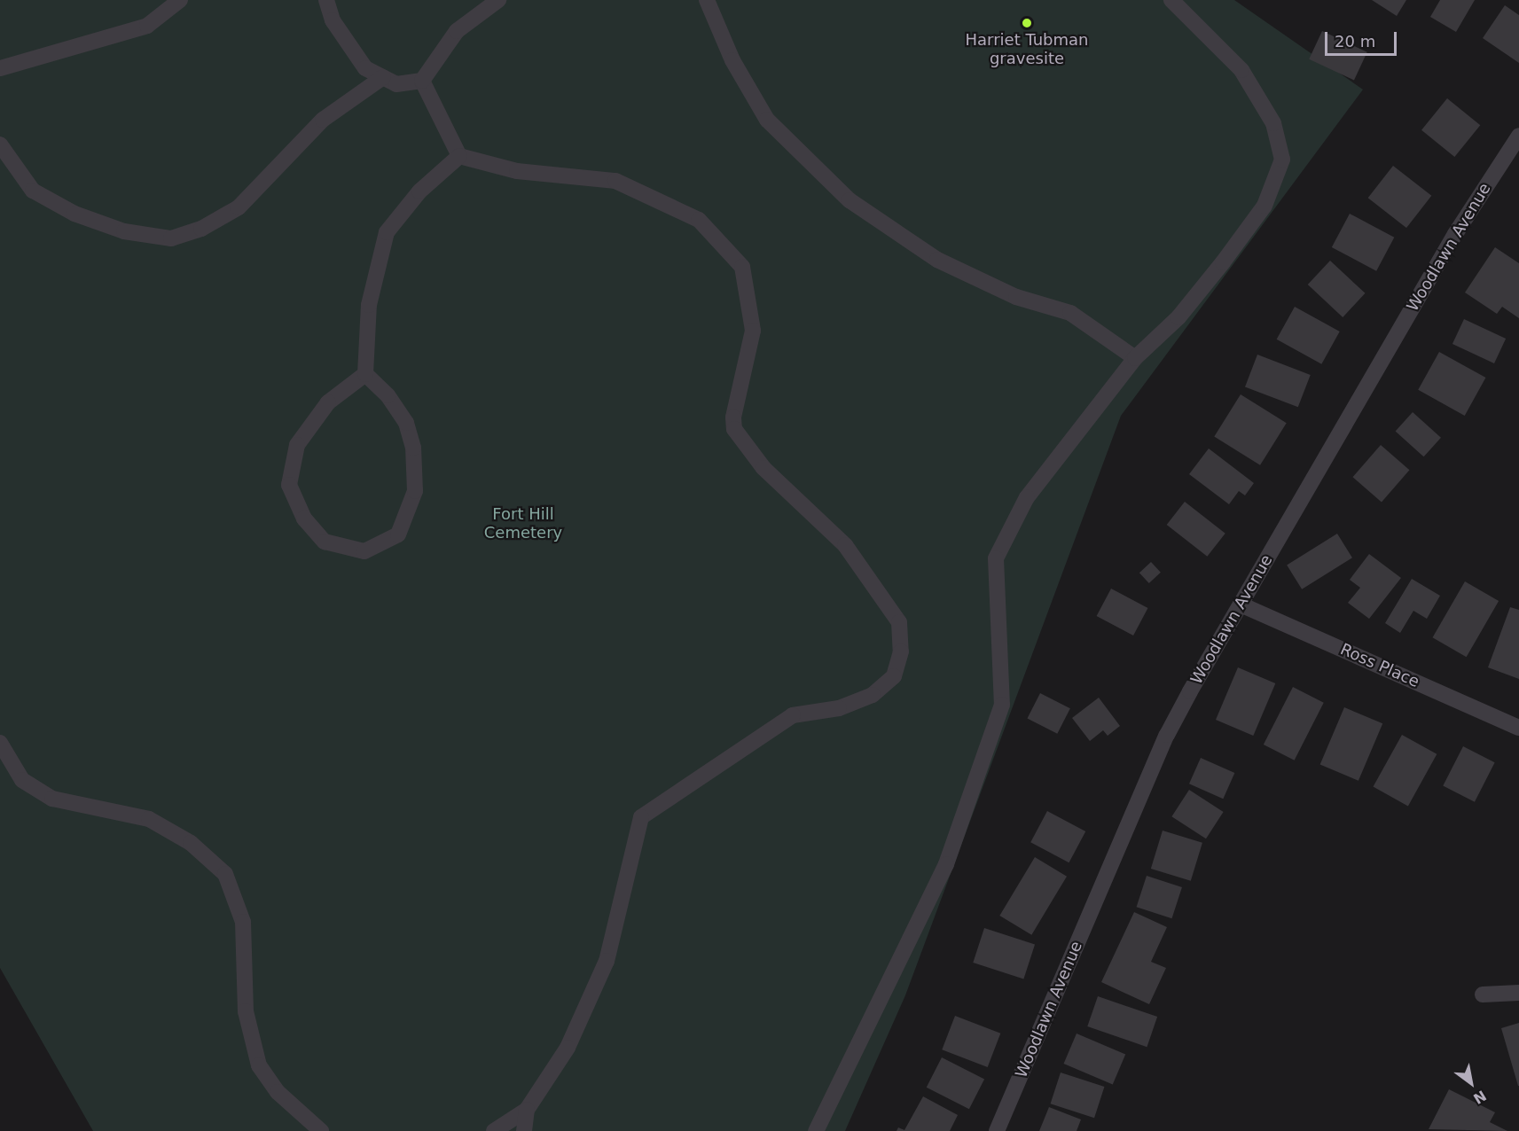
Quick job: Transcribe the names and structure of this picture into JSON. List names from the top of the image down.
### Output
{
  "streets": {
    "street": ["Woodlawn Avenue", "Ross Place"]
  },
  "crossings": [
    ["Woodlawn Avenue", "Ross Place"]
  ],
  "parks": ["Fort Hill Cemetery"],
  "places": ["Harriet Tubman gravesite"],
  "scale_bar": "20 m",
  "north": "bottom right"
}
